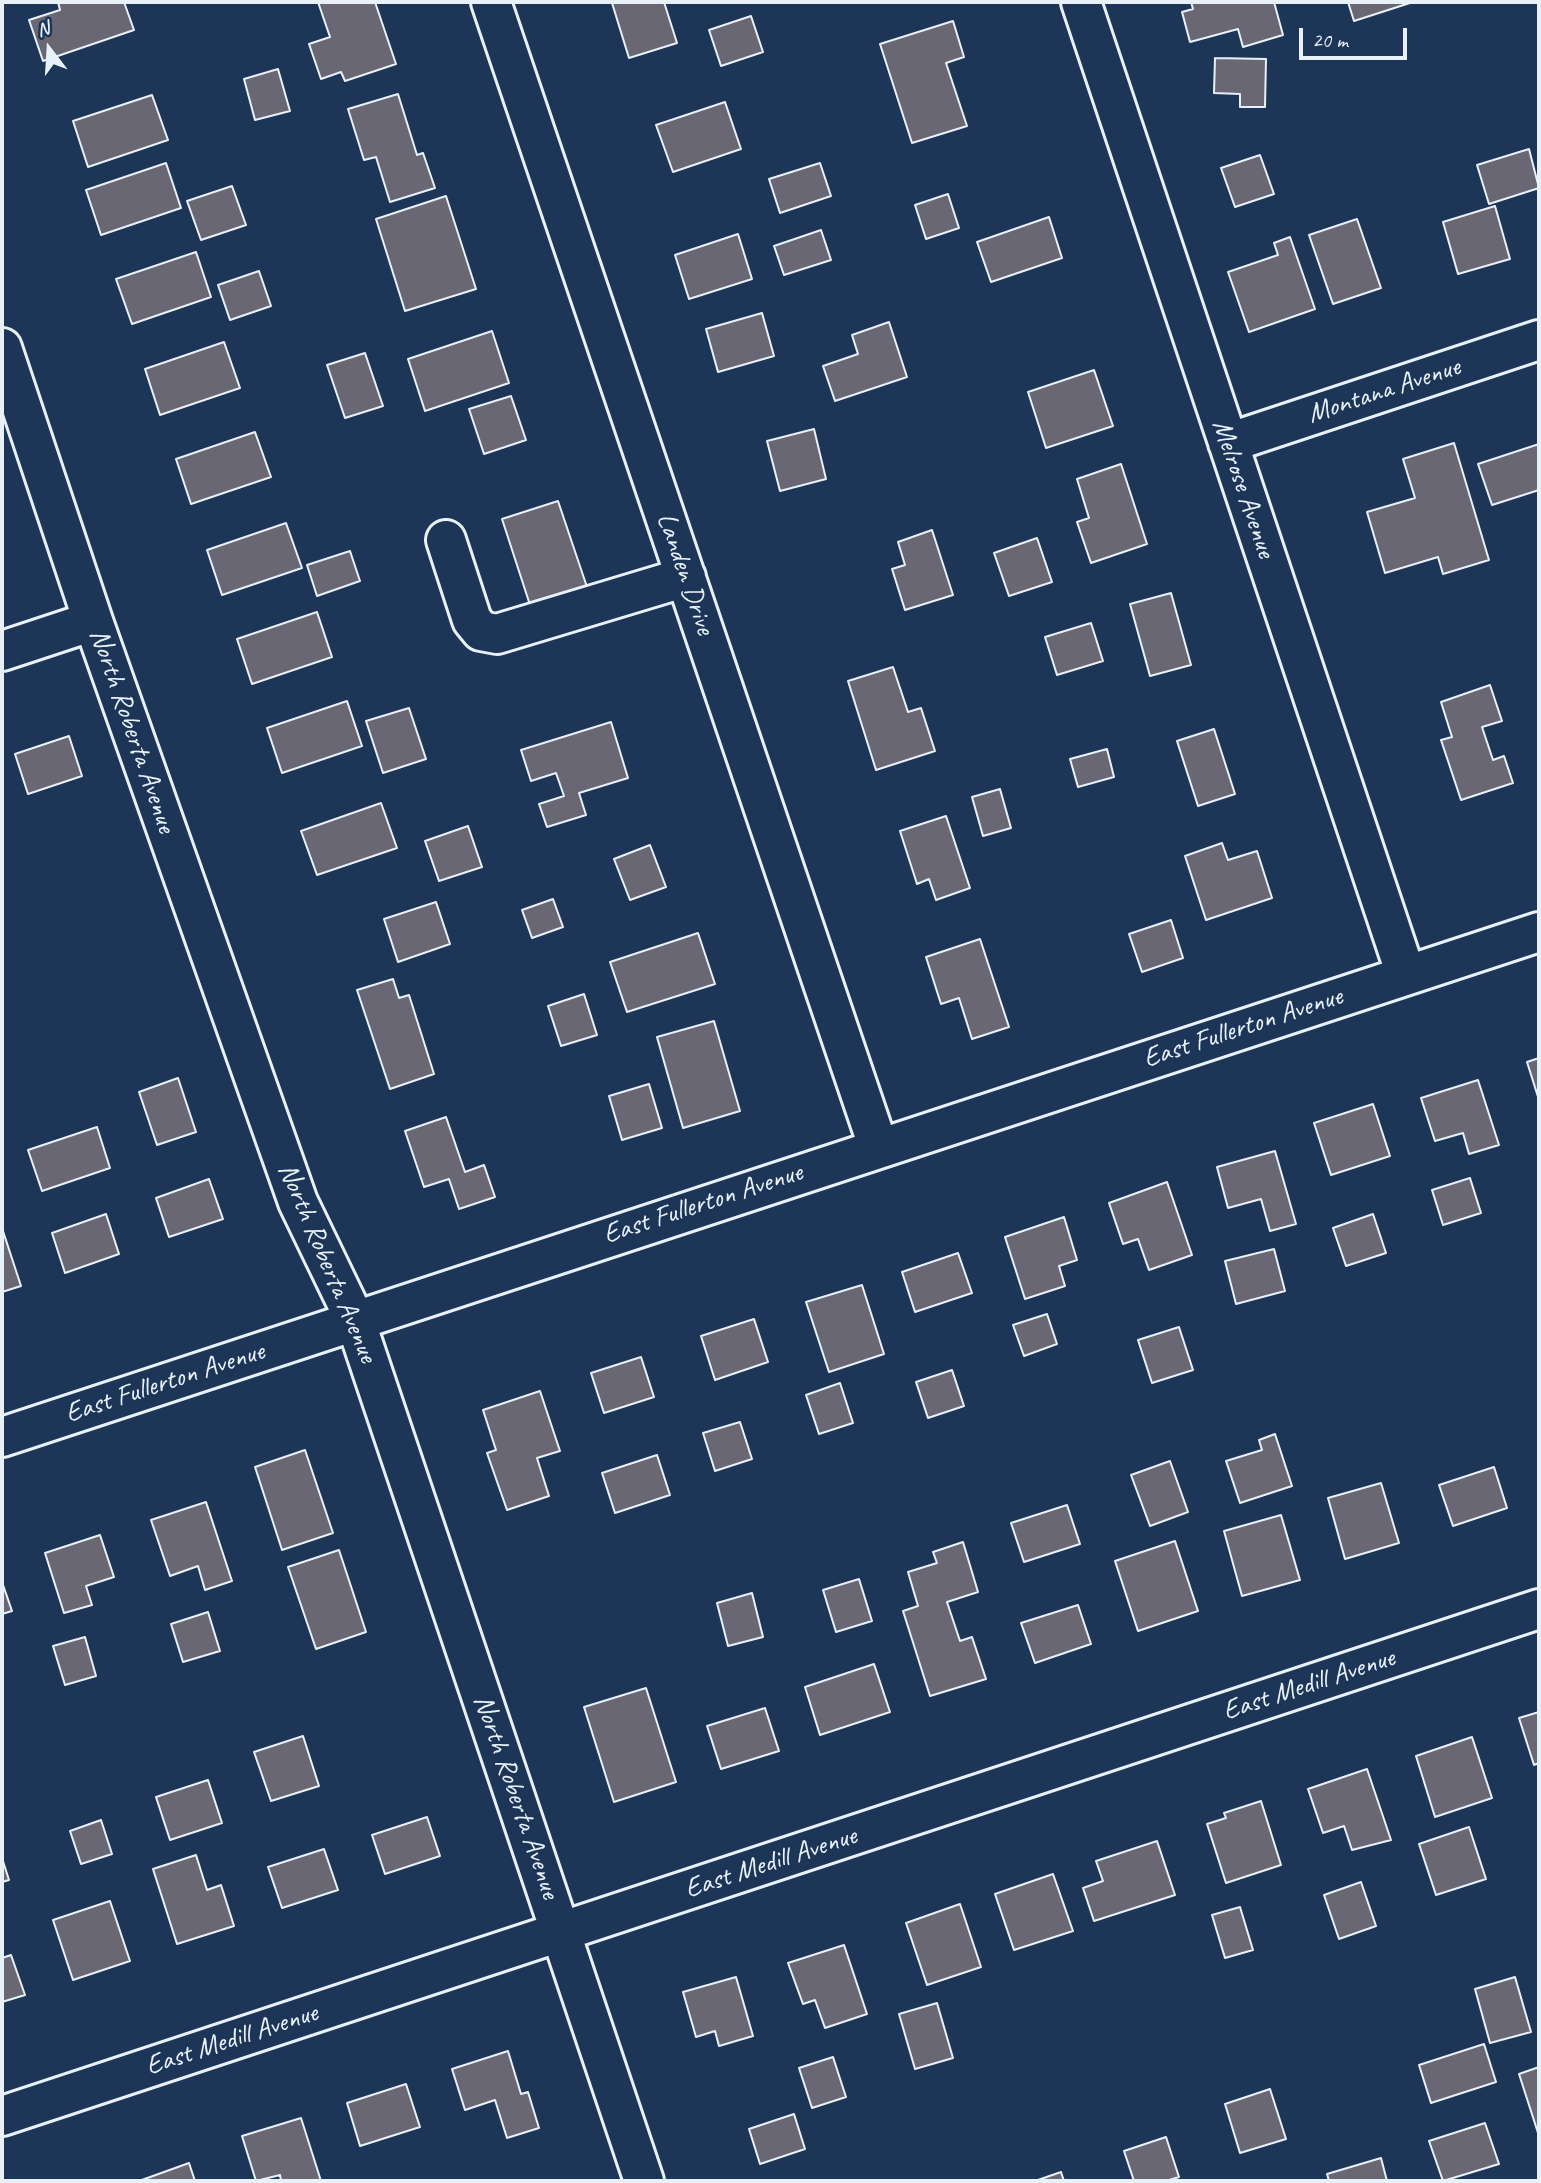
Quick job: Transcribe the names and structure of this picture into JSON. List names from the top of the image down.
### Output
{
  "streets": {
    "street": [
      "Montana Avenue",
      "Melrose Avenue",
      "Landen Drive",
      "North Roberta Avenue",
      "East Fullerton Avenue",
      "East Medill Avenue"
    ]
  },
  "crossings": [
    ["Montana Avenue", "Melrose Avenue"],
    ["Melrose Avenue", "East Fullerton Avenue"],
    ["Landen Drive", "East Fullerton Avenue"],
    ["North Roberta Avenue", "East Fullerton Avenue"],
    ["North Roberta Avenue", "East Medill Avenue"]
  ],
  "scale_bar": "20 m",
  "north": "top"
}
